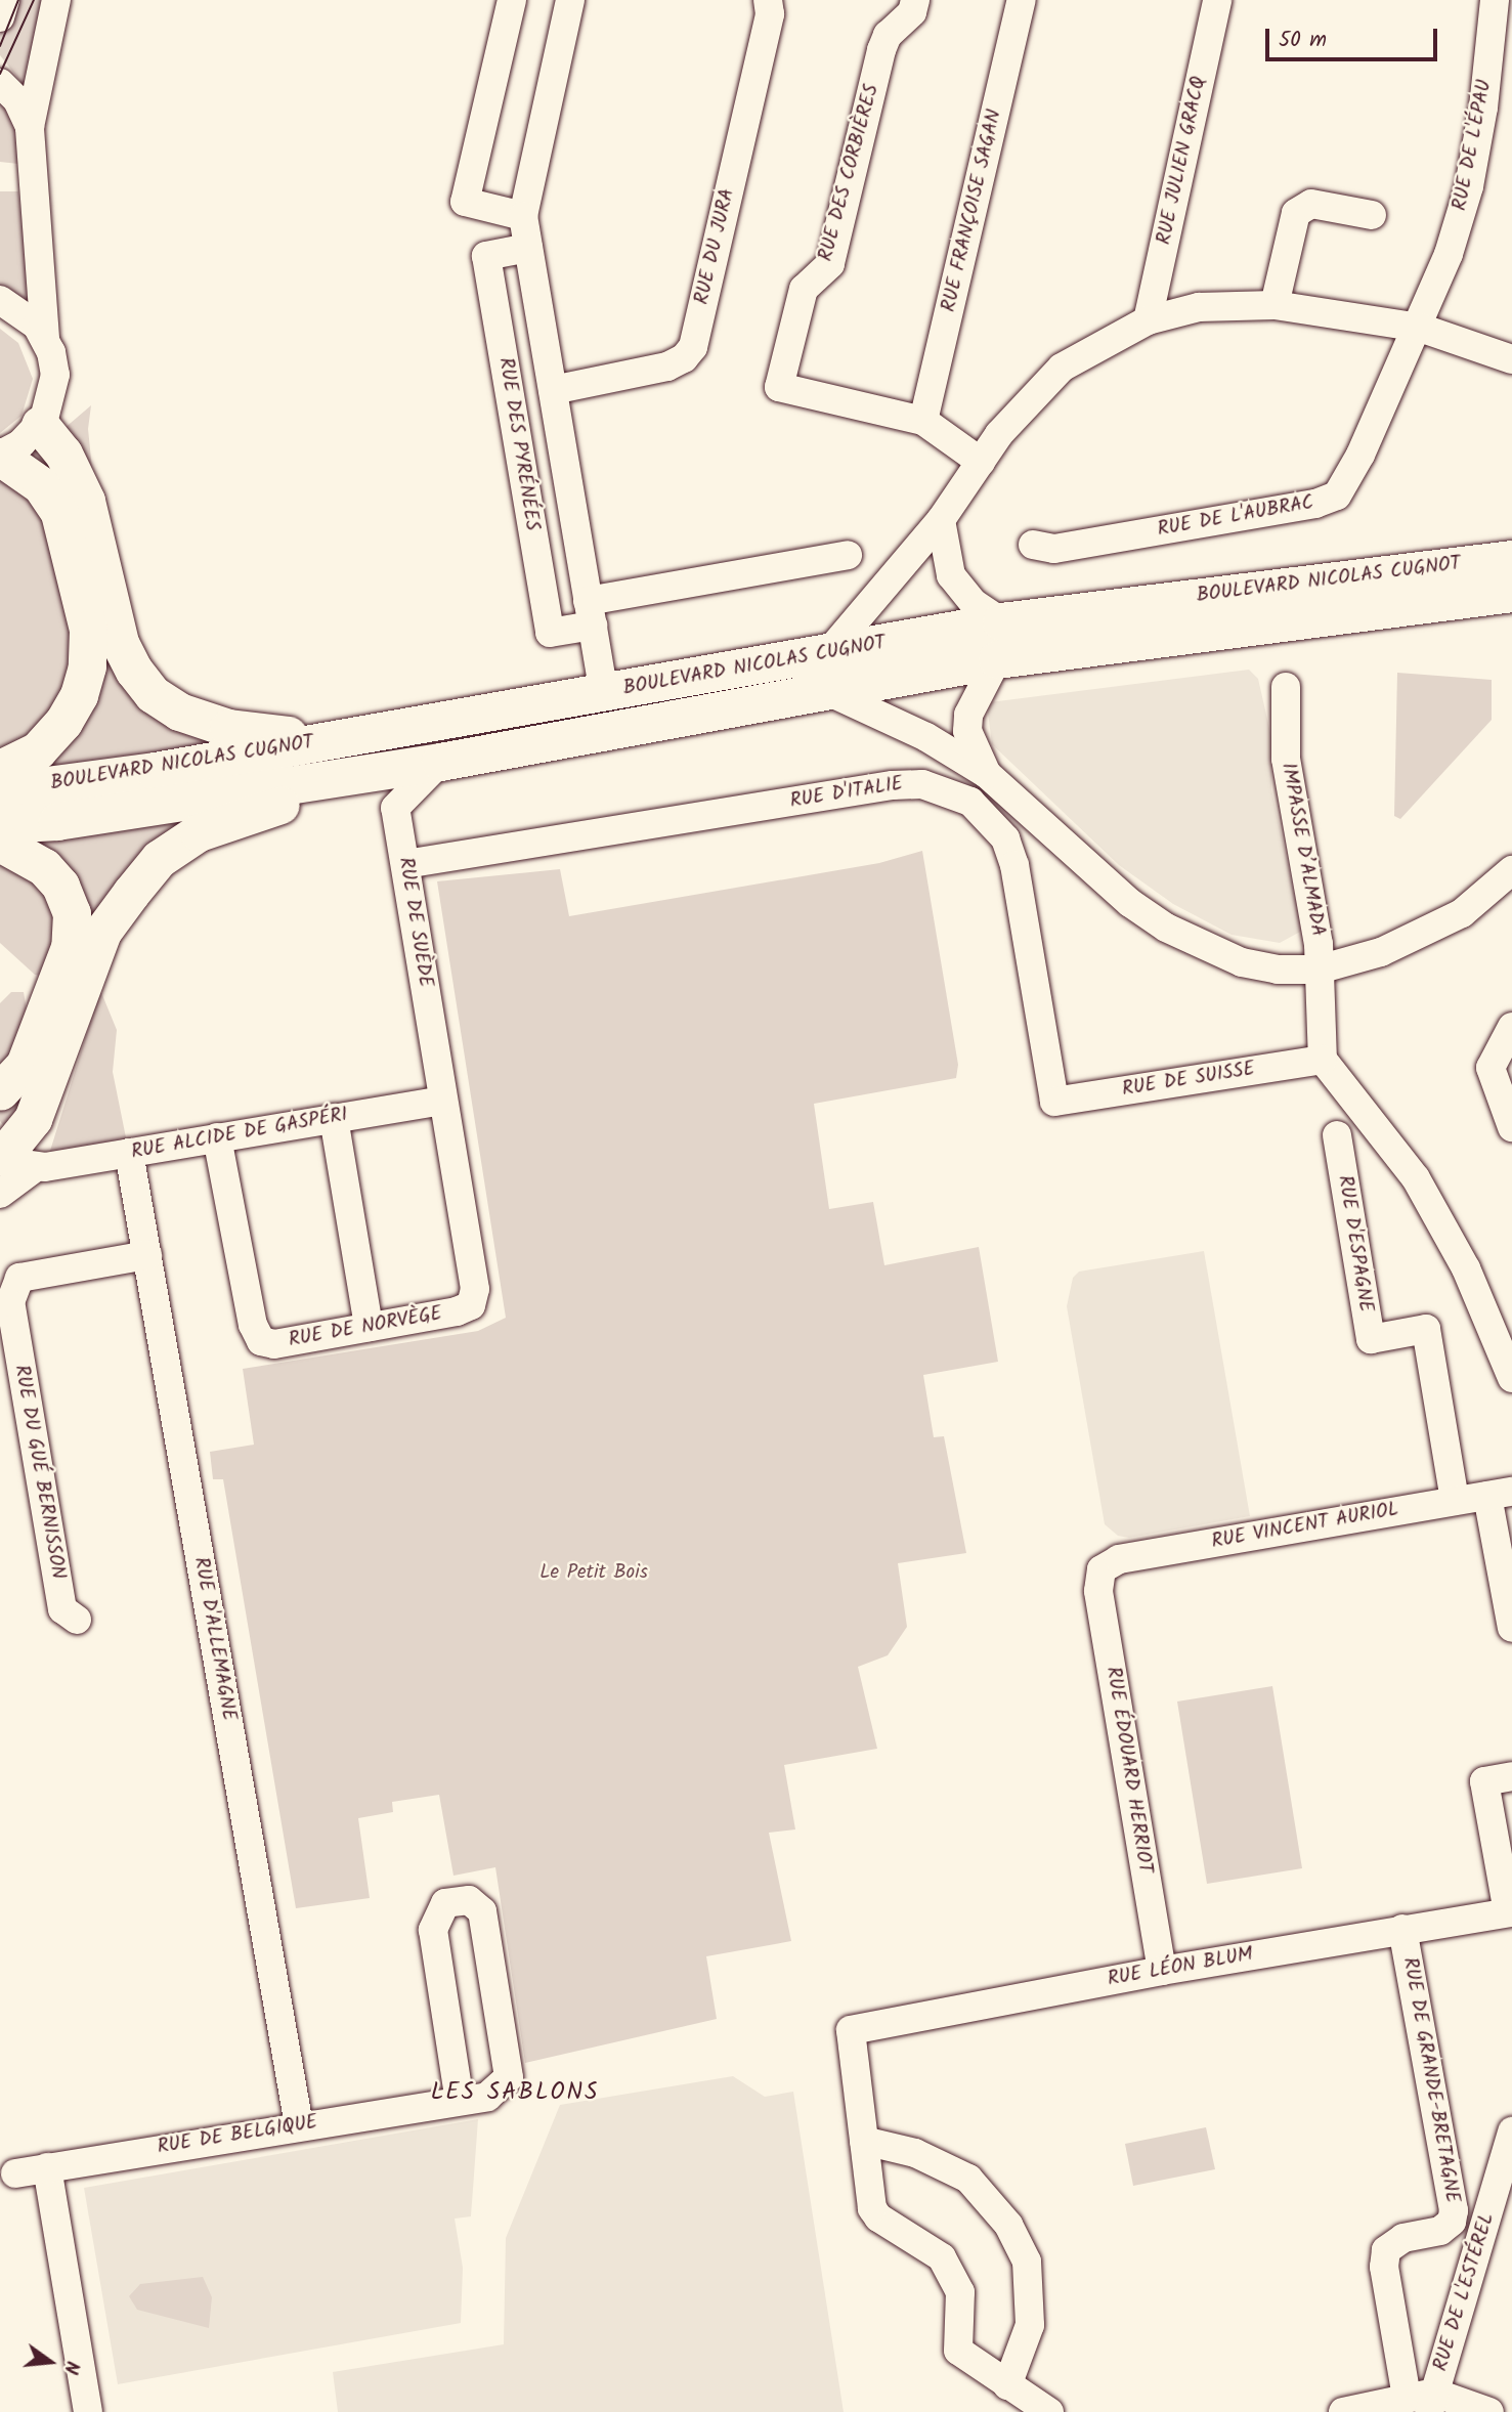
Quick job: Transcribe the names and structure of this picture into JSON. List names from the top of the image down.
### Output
{
  "streets": {
    "main road": ["BOULEVARD NICOLAS CUGNOT"],
    "street": [
      "RUE DE L'ÉPAU",
      "RUE JULIEN GRACQ",
      "RUE DES CORBIÈRES",
      "RUE FRANÇOISE SAGAN",
      "RUE DU JURA",
      "RUE DES PYRÉNÉES",
      "RUE DE L'AUBRAC",
      "RUE D'ITALIE",
      "IMPASSE D’ALMADA",
      "RUE DE SUÈDE",
      "RUE DE SUISSE",
      "RUE ALCIDE DE GASPÉRI",
      "RUE D'ESPAGNE",
      "RUE DE NORVÈGE",
      "RUE DU GUÉ BERNISSON",
      "RUE VINCENT AURIOL",
      "RUE D'ALLEMAGNE",
      "RUE ÉDOUARD HERRIOT",
      "RUE LÉON BLUM",
      "RUE DE GRANDE-BRETAGNE",
      "RUE DE BELGIQUE",
      "RUE DE L'ESTÉREL"
    ]
  },
  "crossings": [
    ["RUE DE L'ÉPAU", "RUE DE L'AUBRAC"],
    ["RUE DES CORBIÈRES", "RUE FRANÇOISE SAGAN"],
    ["BOULEVARD NICOLAS CUGNOT", "RUE DE SUÈDE"],
    ["RUE D'ITALIE", "RUE DE SUÈDE"],
    ["RUE D'ITALIE", "RUE DE SUISSE"],
    ["IMPASSE D’ALMADA", "RUE DE SUISSE"],
    ["RUE DE SUÈDE", "RUE ALCIDE DE GASPÉRI"],
    ["RUE DE SUÈDE", "RUE DE NORVÈGE"],
    ["RUE ALCIDE DE GASPÉRI", "RUE DE NORVÈGE"],
    ["RUE ALCIDE DE GASPÉRI", "RUE D'ALLEMAGNE"],
    ["RUE D'ESPAGNE", "RUE VINCENT AURIOL"],
    ["RUE DU GUÉ BERNISSON", "RUE D'ALLEMAGNE"],
    ["RUE VINCENT AURIOL", "RUE ÉDOUARD HERRIOT"],
    ["RUE D'ALLEMAGNE", "RUE DE BELGIQUE"],
    ["RUE ÉDOUARD HERRIOT", "RUE LÉON BLUM"],
    ["RUE LÉON BLUM", "RUE DE GRANDE-BRETAGNE"],
    ["RUE DE GRANDE-BRETAGNE", "RUE DE L'ESTÉREL"]
  ],
  "districts": ["LES SABLONS"],
  "parks": ["Le Petit Bois"],
  "scale_bar": "50 m",
  "north": "right"
}
